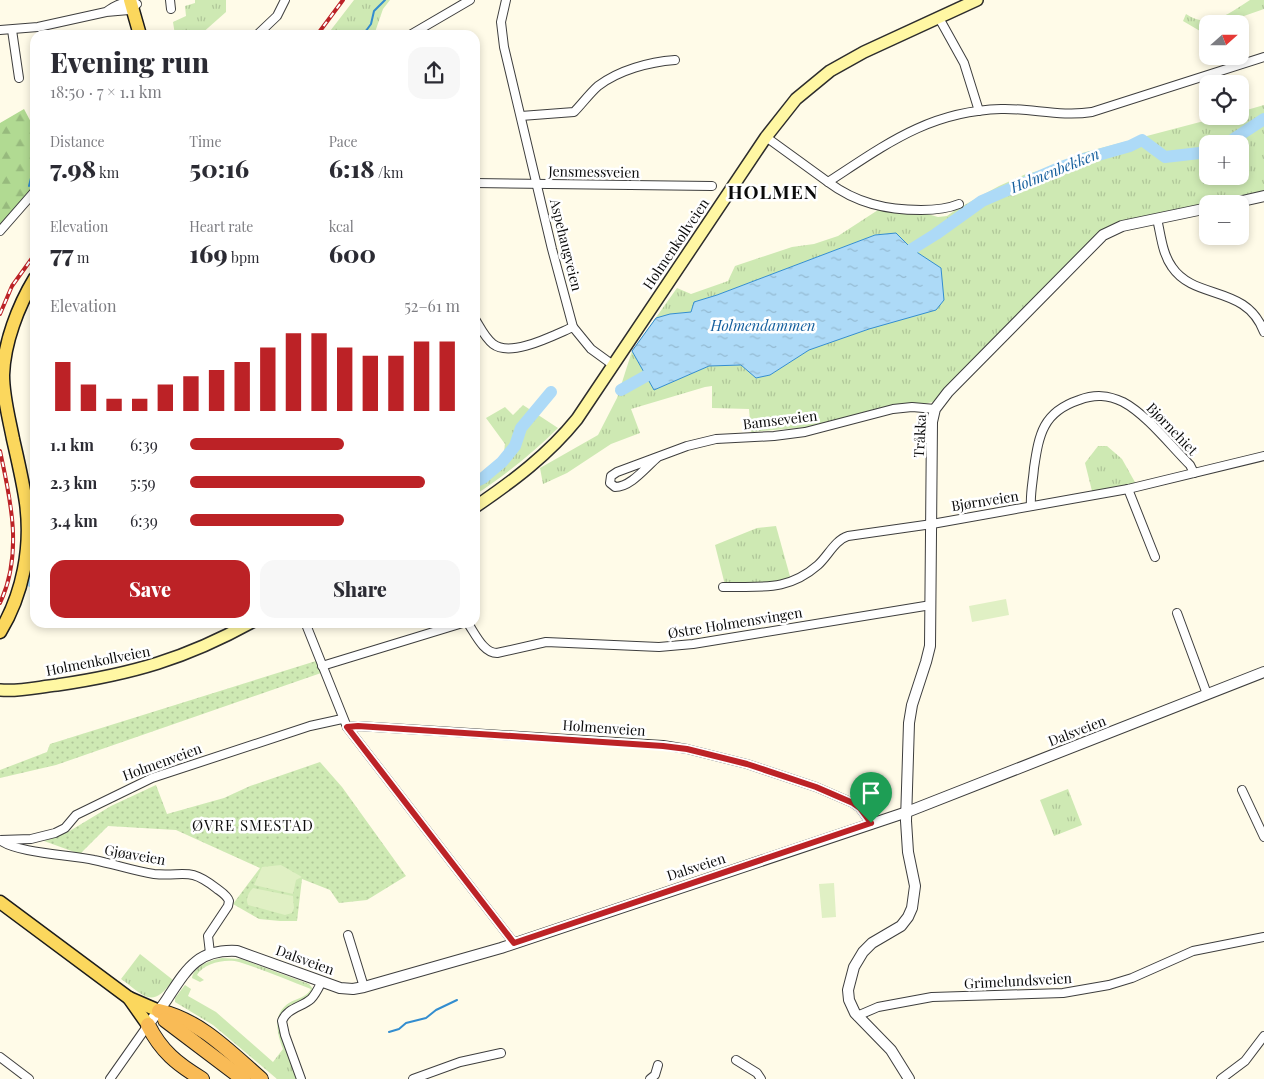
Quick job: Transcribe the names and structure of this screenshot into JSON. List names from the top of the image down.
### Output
{
  "streets": {
    "main road": ["Holmenkollveien"],
    "street": [
      "Jensmessveien",
      "Aspehaugveien",
      "Bamseveien",
      "Bjørnehiet",
      "Tråkka",
      "Bjørnveien",
      "Østre Holmensvingen",
      "Holmenveien",
      "Dalsveien",
      "Gjøaveien",
      "Grimelundsveien"
    ]
  },
  "crossings": [
    ["Jensmessveien", "Aspehaugveien"],
    ["Holmenkollveien", "Aspehaugveien"],
    ["Bamseveien", "Tråkka"],
    ["Bjørnehiet", "Bjørnveien"],
    ["Tråkka", "Bjørnveien"],
    ["Tråkka", "Østre Holmensvingen"],
    ["Tråkka", "Dalsveien"],
    ["Holmenveien", "Dalsveien"],
    ["Holmenveien", "Gjøaveien"],
    ["Dalsveien", "Gjøaveien"]
  ],
  "districts": ["HOLMEN", "ØVRE SMESTAD"],
  "water": ["Holmenbekken", "Holmendammen"],
  "north": "right",
  "page": {
    "map_buttons": ["+", "−"],
    "heading": ["Evening run", "18:50 · 7 × 1.1 km"],
    "stats": [
      ["Distance", "7.98 km"],
      ["Time", "50:16"],
      ["Pace", "6:18 /km"],
      ["Elevation", "77 m"],
      ["Heart rate", "169 bpm"],
      ["kcal", "600"]
    ],
    "chart": ["Elevation", "52–61 m"],
    "list": [
      {
        "name": "1.1 km",
        "note": "6:39"
      },
      {
        "name": "2.3 km",
        "note": "5:59"
      },
      {
        "name": "3.4 km",
        "note": "6:39"
      }
    ],
    "buttons": ["Save", "Share"]
  }
}
